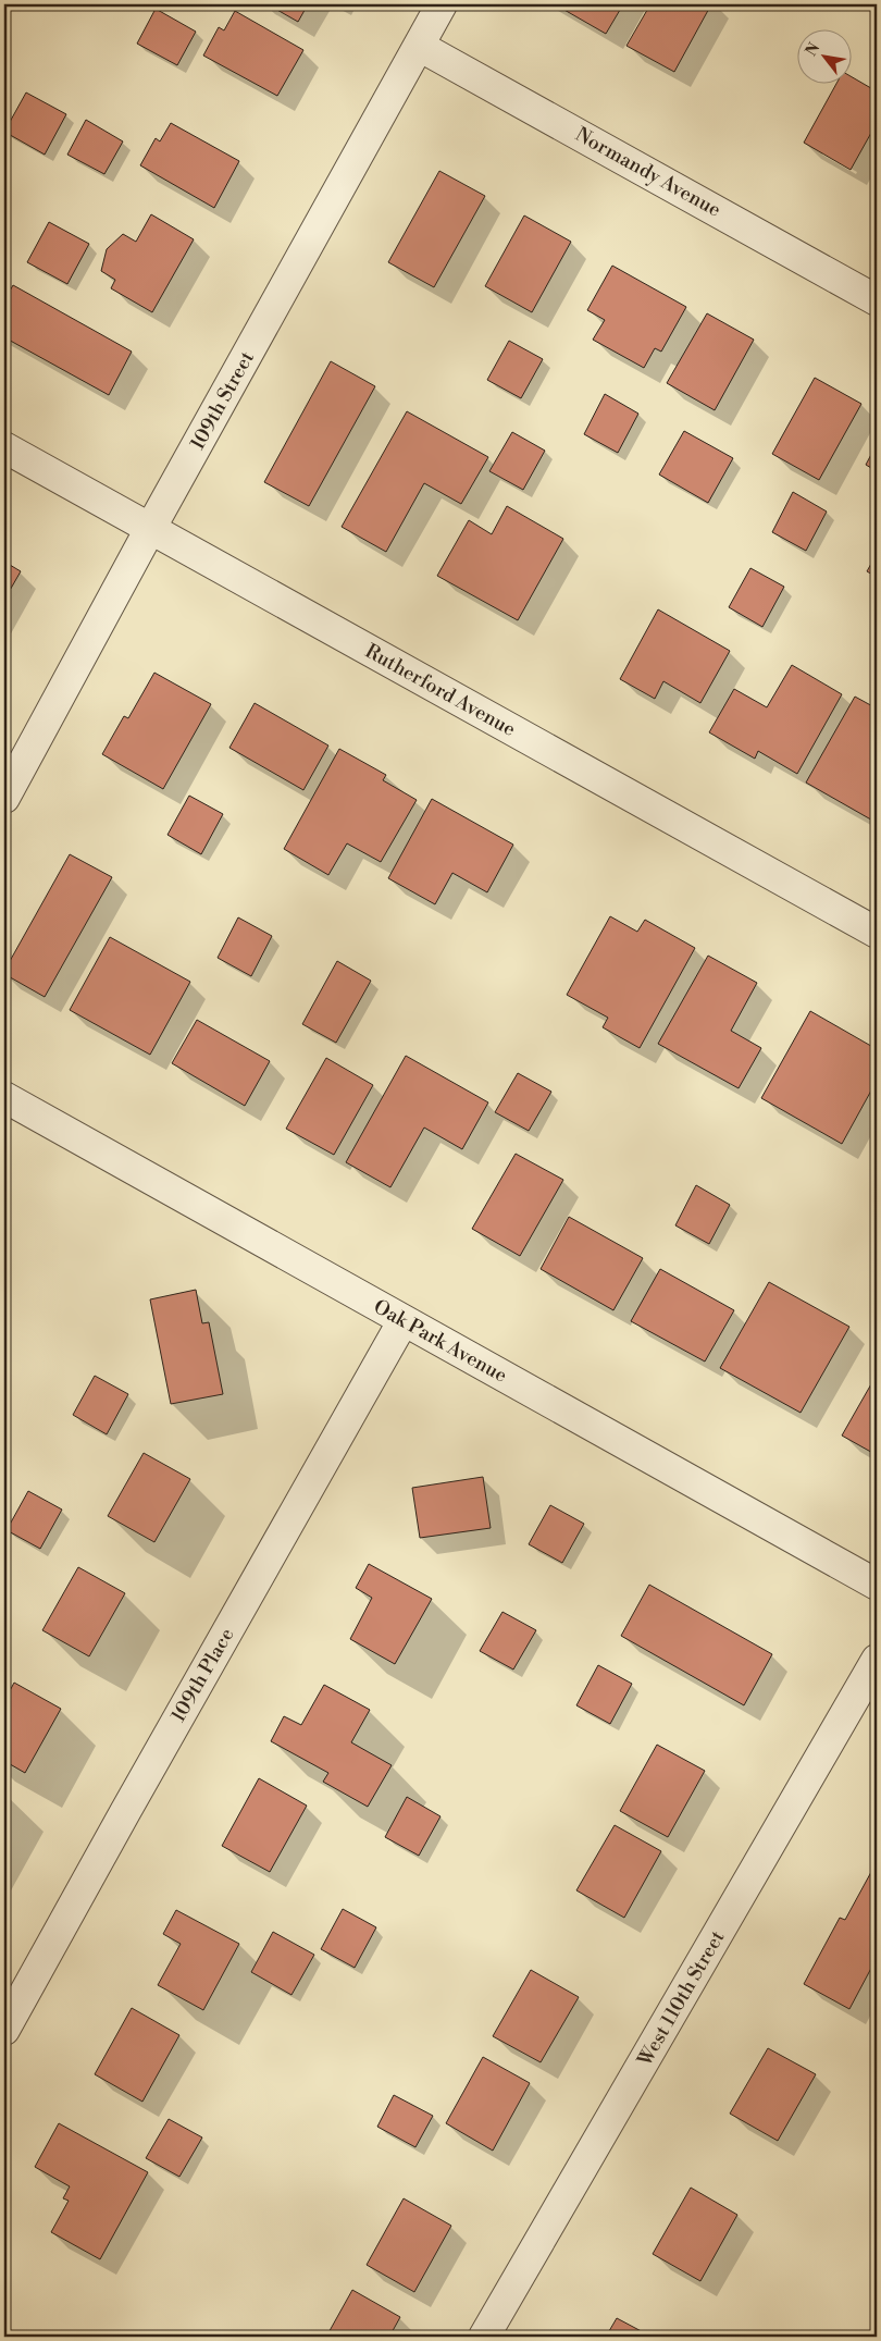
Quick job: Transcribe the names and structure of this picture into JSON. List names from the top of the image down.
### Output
{
  "streets": {
    "street": [
      "Normandy Avenue",
      "109th Street",
      "Rutherford Avenue",
      "Oak Park Avenue",
      "109th Place",
      "West 110th Street"
    ]
  },
  "crossings": [
    ["Normandy Avenue", "109th Street"],
    ["109th Street", "Rutherford Avenue"],
    ["Oak Park Avenue", "109th Place"]
  ],
  "north": "top left"
}
